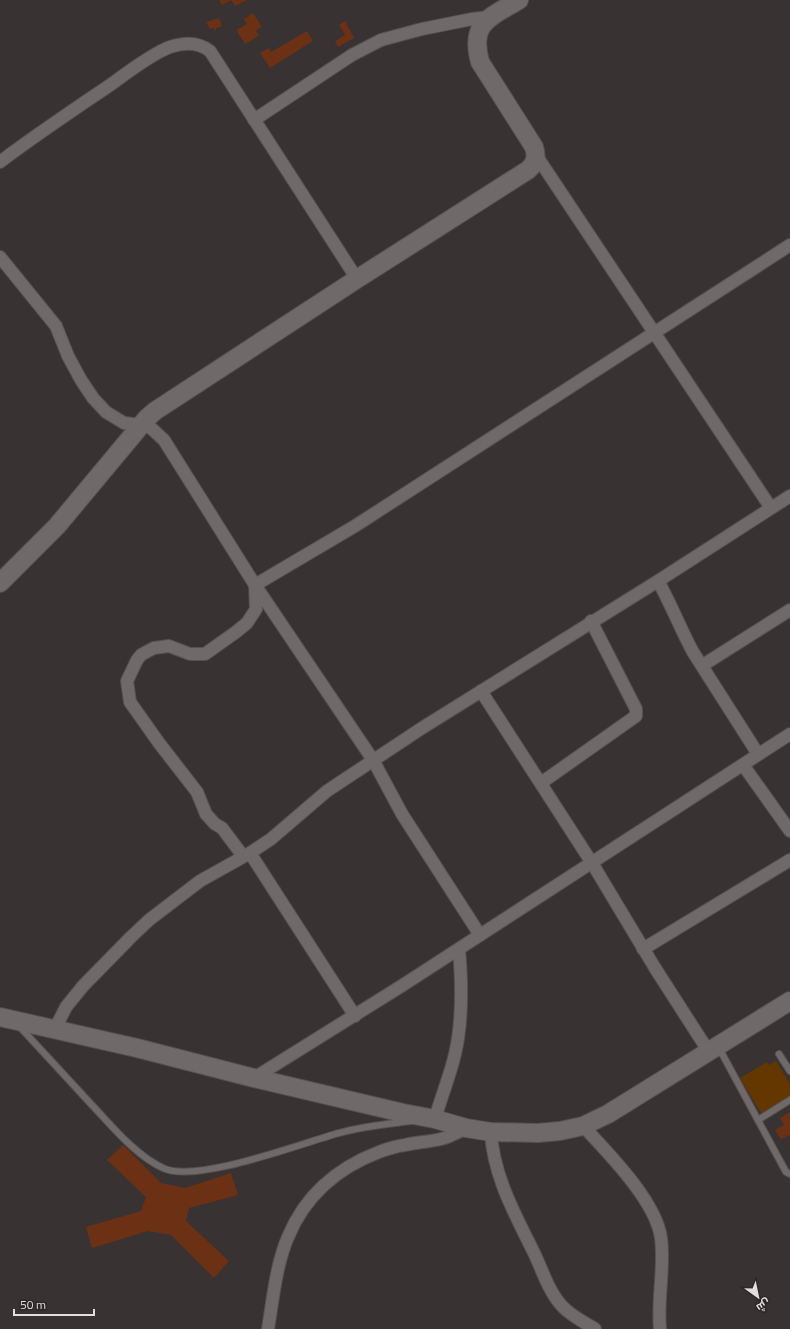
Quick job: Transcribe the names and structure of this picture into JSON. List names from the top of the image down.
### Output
{
  "scale_bar": "50 m",
  "north": "bottom right"
}
